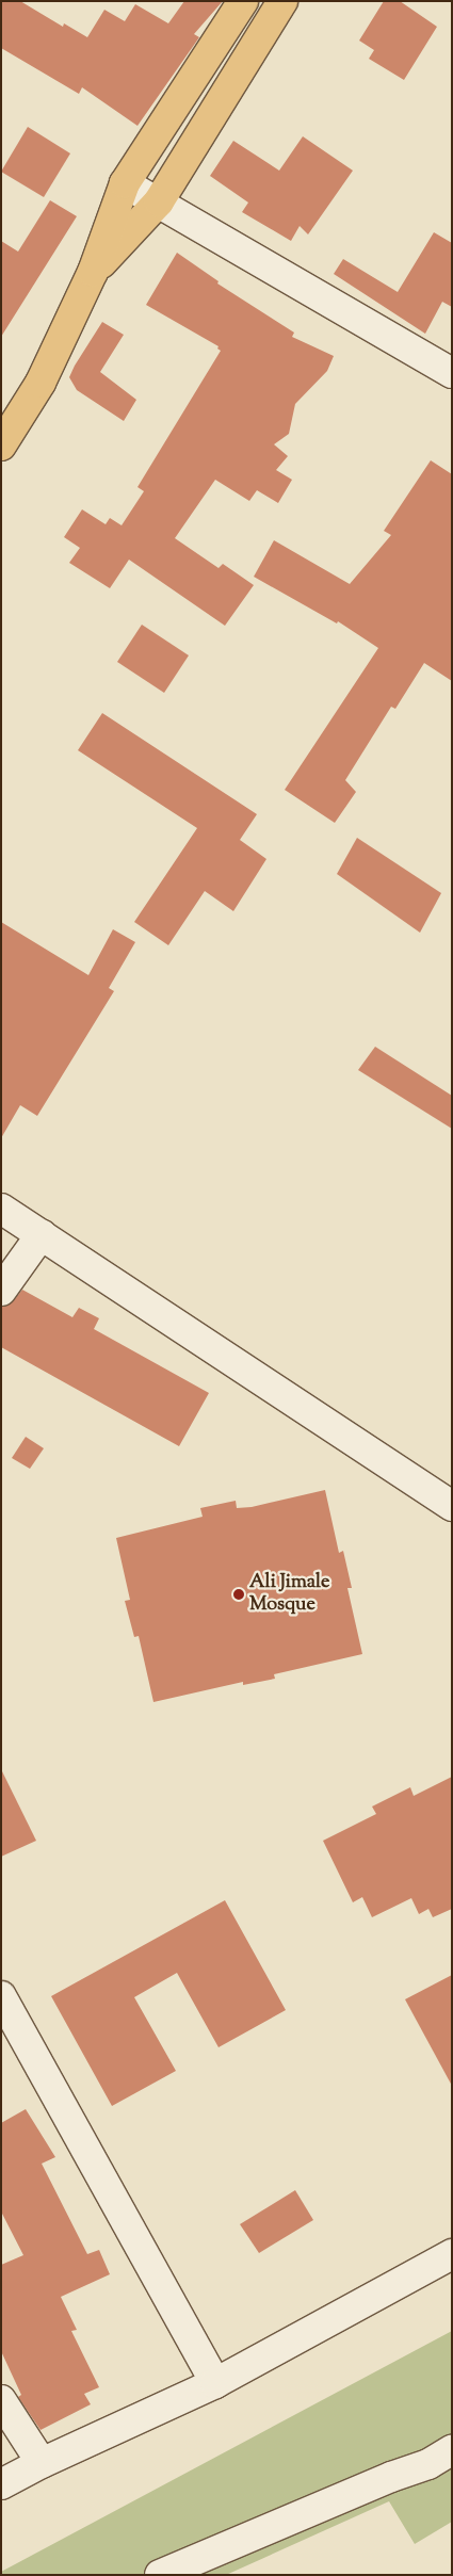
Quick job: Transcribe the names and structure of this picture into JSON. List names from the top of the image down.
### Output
{
  "places": ["Ali Jimale Mosque"]
}
